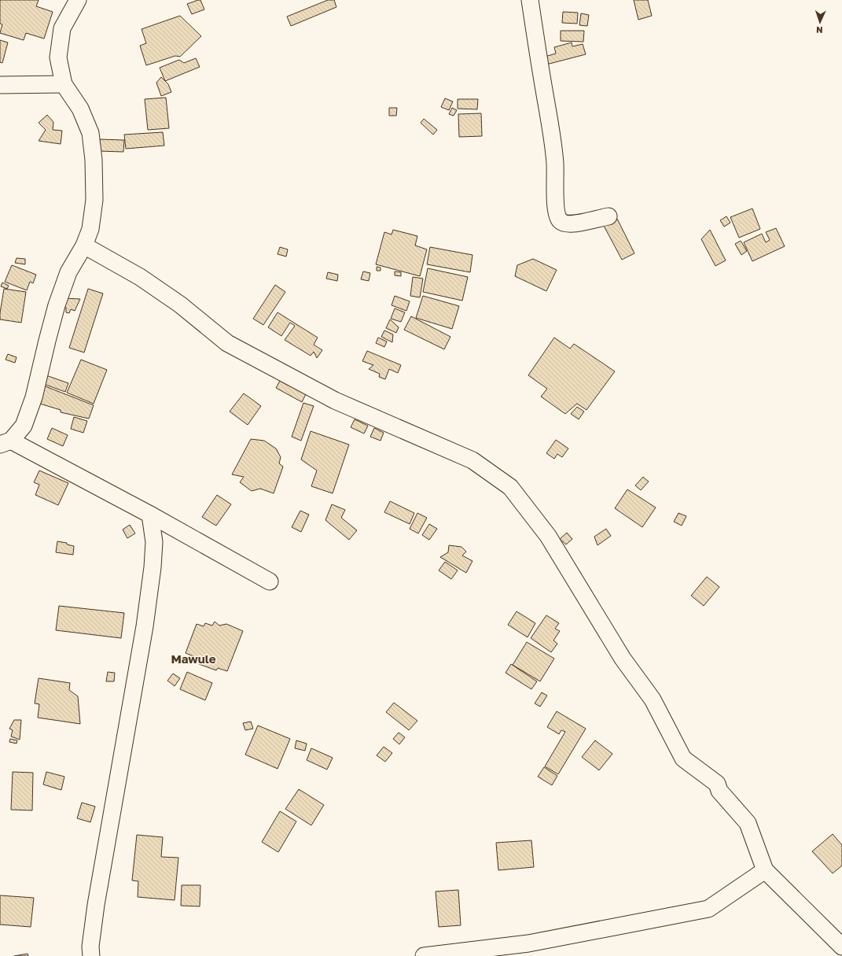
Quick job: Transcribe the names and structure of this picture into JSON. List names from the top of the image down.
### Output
{
  "districts": ["Mawule"],
  "north": "bottom"
}
